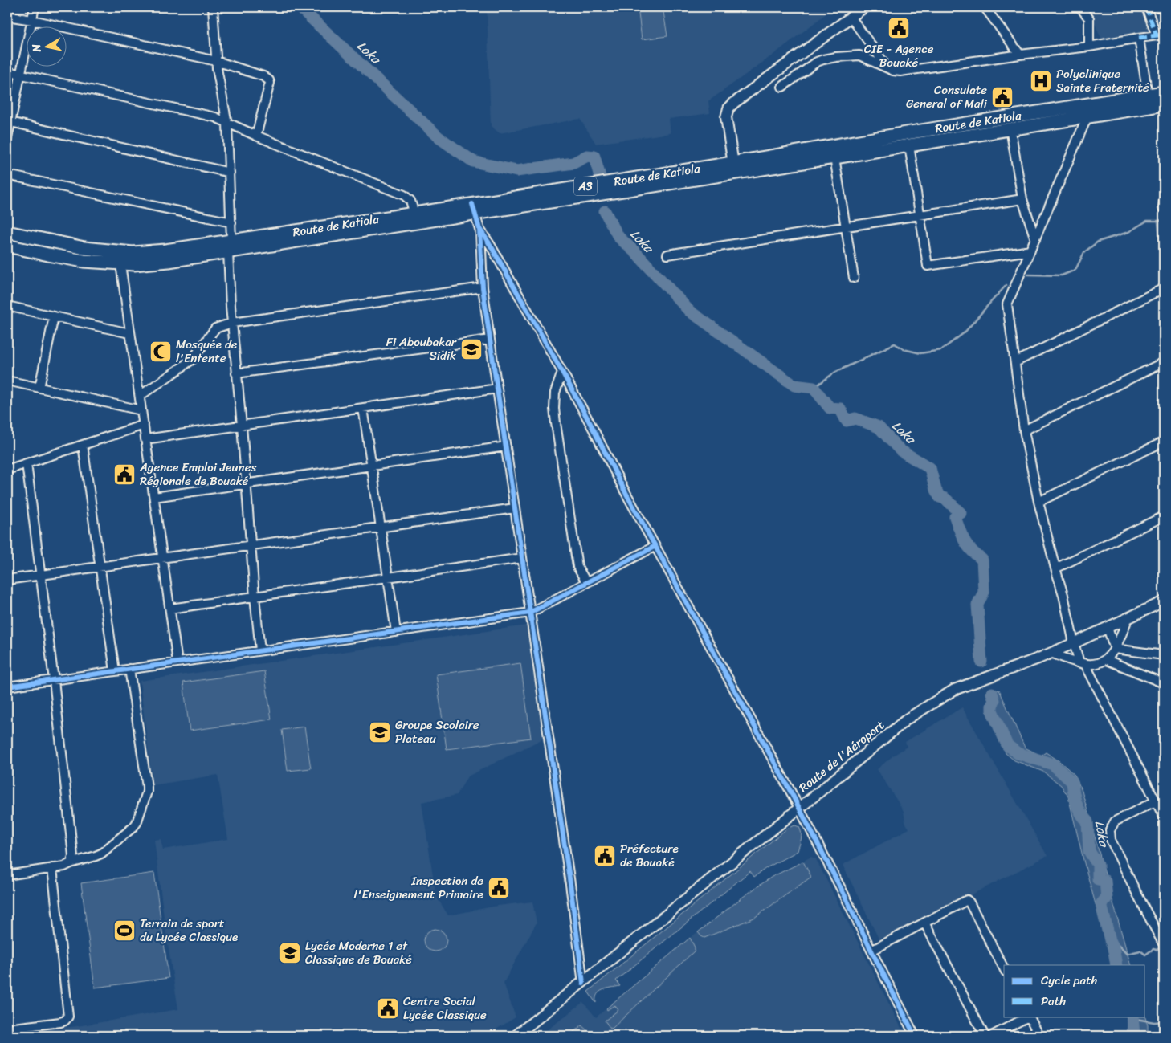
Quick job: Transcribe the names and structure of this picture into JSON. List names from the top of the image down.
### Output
{
  "streets": {
    "highway": ["Route de Katiola", "A3"],
    "main road": ["Route de l'Aéroport"]
  },
  "water": ["Loka"],
  "places": {
    "public building": [
      "CIE - Agence Bouaké",
      "Consulate General of Mali",
      "Agence Emploi Jeunes Régionale de Bouaké",
      "Préfecture de Bouaké",
      "Inspection de l'Enseignement Primaire",
      "Centre Social Lycée Classique"
    ],
    "hospital": ["Polyclinique Sainte Fraternité"],
    "school or university": ["Fi Aboubakar Sidik", "Groupe Scolaire Plateau", "Lycée Moderne 1 et Classique de Bouaké"],
    "mosque": ["Mosquée de l'Entente"],
    "sports": ["Terrain de sport du Lycée Classique"]
  },
  "legend": ["Cycle path", "Path"],
  "north": "left"
}
